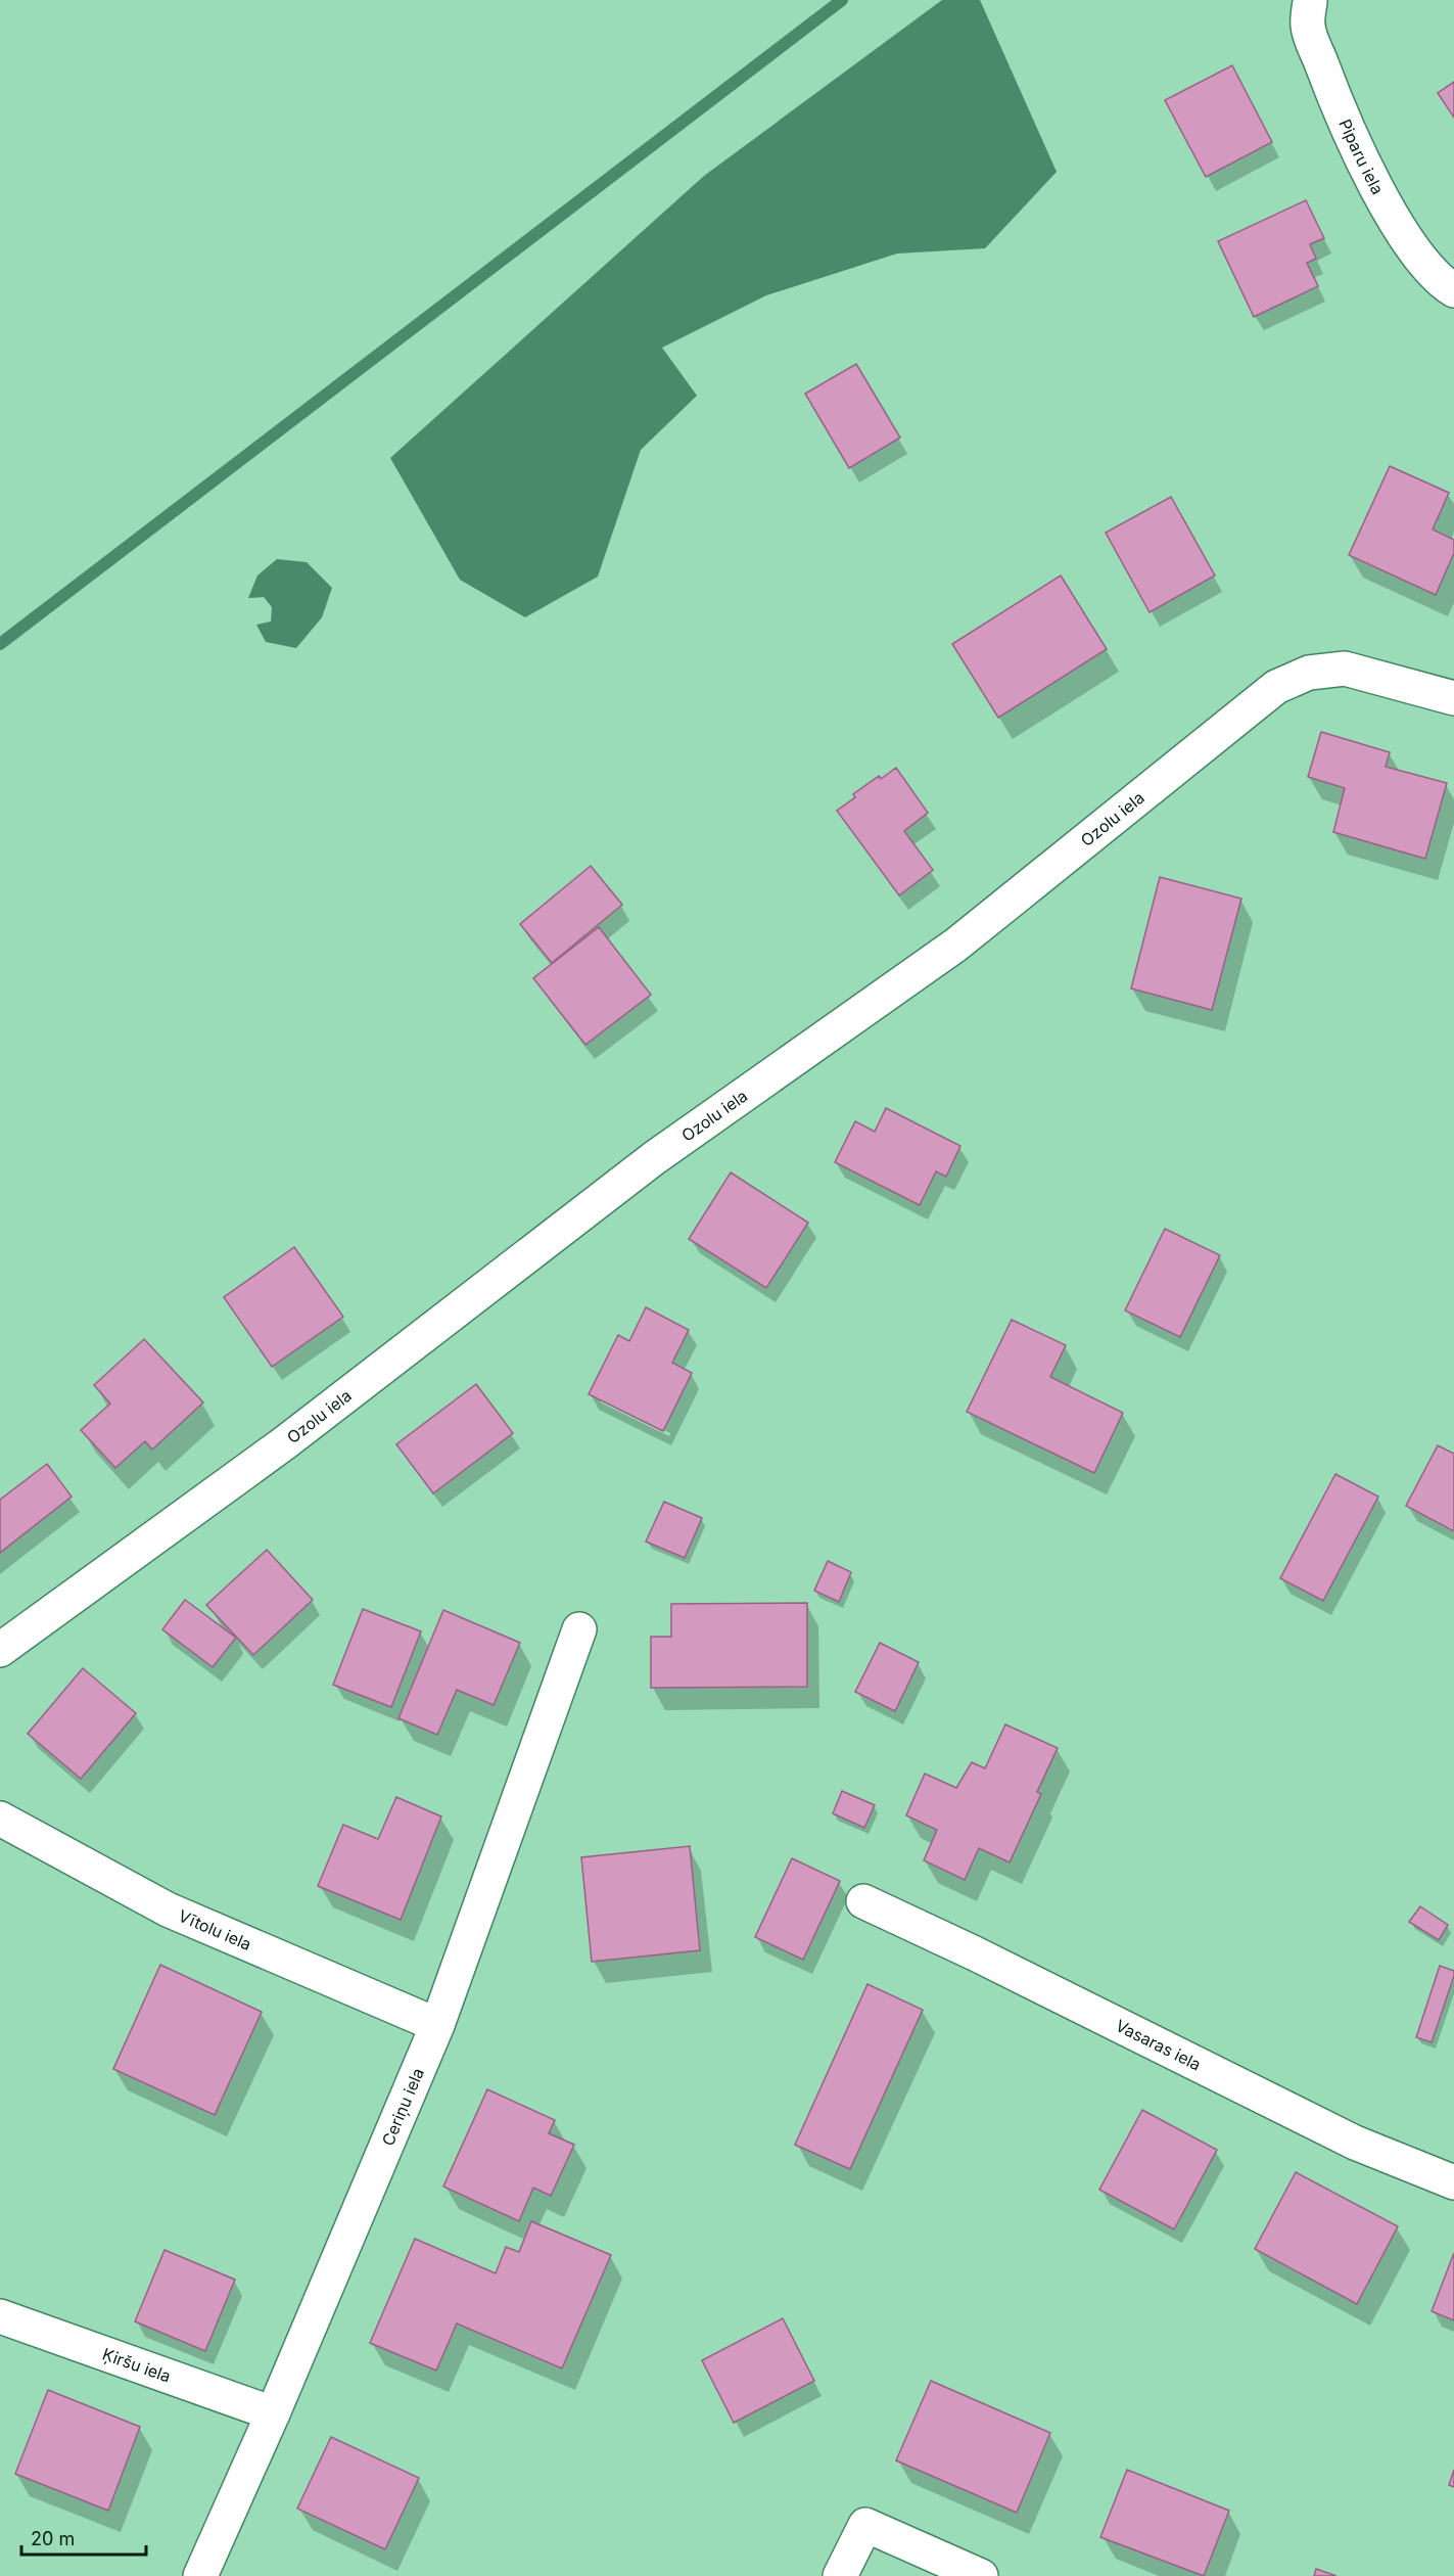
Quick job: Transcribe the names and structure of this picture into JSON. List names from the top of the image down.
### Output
{
  "streets": {
    "street": [
      "Piparu iela",
      "Ozolu iela",
      "Vītolu iela",
      "Vasaras iela",
      "Ceriņu iela",
      "Ķiršu iela"
    ]
  },
  "crossings": [
    ["Vītolu iela", "Ceriņu iela"],
    ["Ceriņu iela", "Ķiršu iela"]
  ],
  "scale_bar": "20 m"
}
